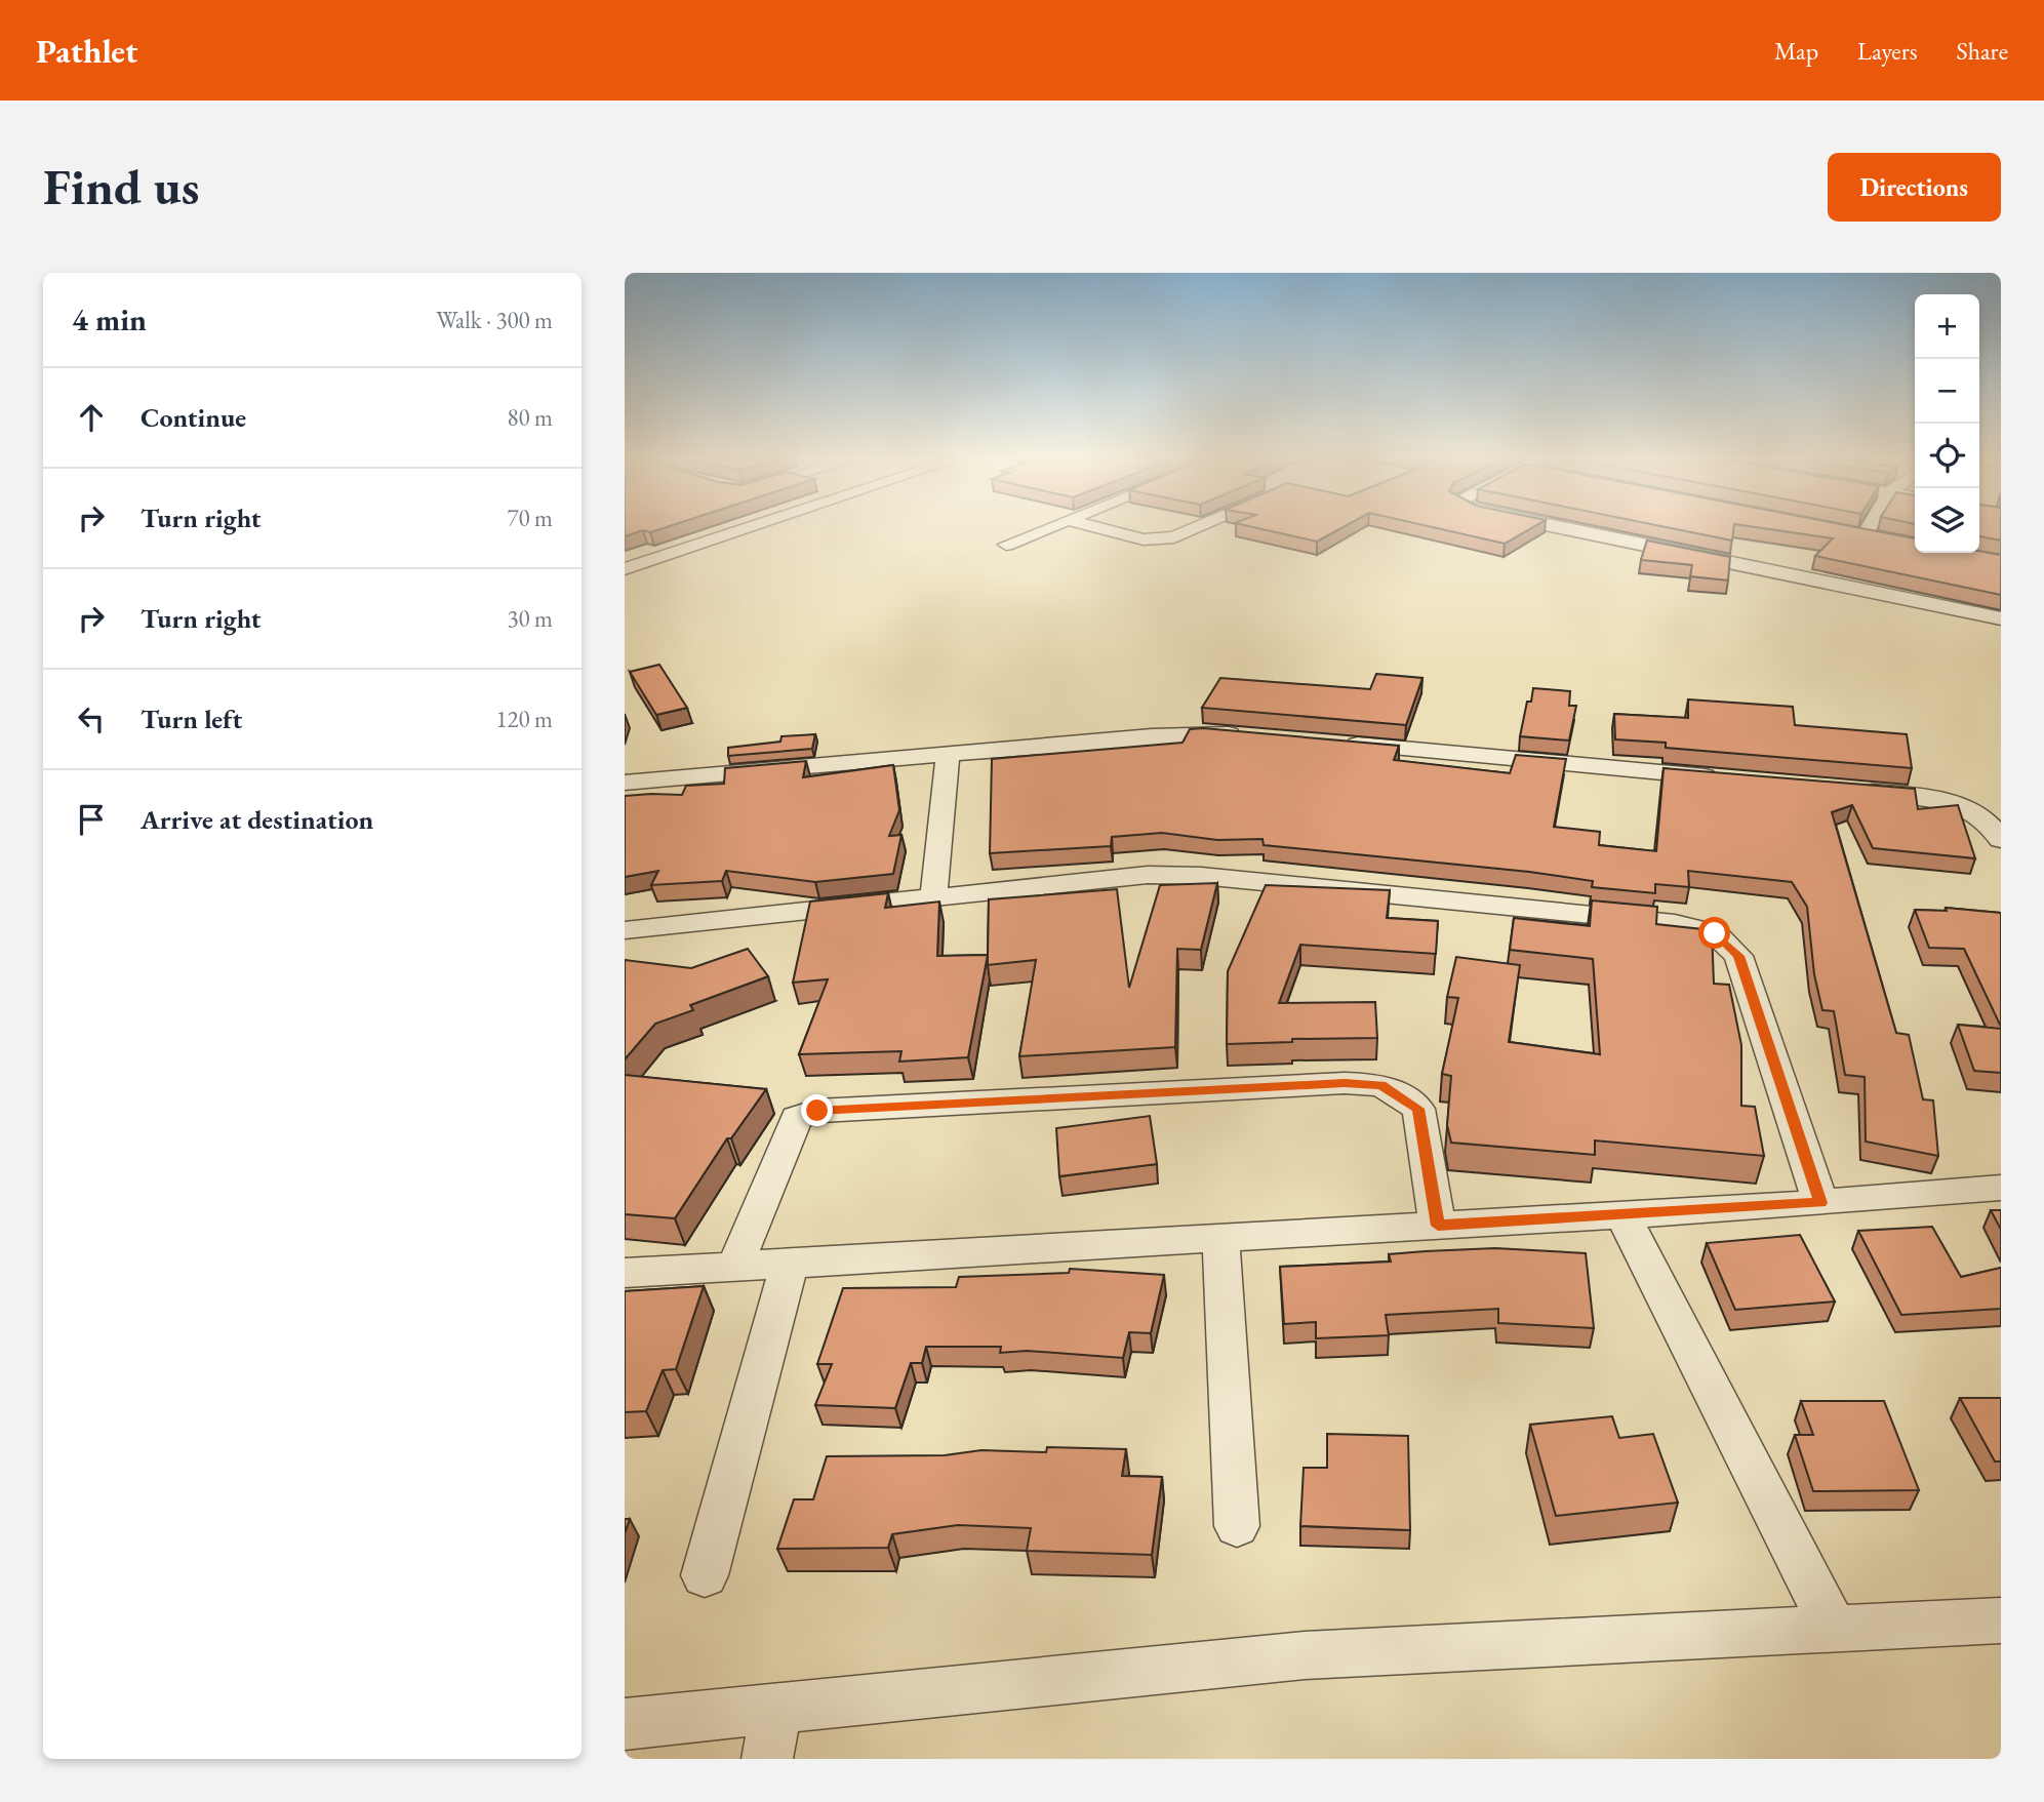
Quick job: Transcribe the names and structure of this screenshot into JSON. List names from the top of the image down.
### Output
{
  "page": {
    "header": "Pathlet",
    "nav": ["Map", "Layers", "Share"],
    "buttons": "Directions",
    "title": "Find us",
    "heading": ["4 min", "Walk · 300 m"],
    "map_buttons": ["+", "−"],
    "list": [
      ["Continue", "80 m"],
      ["Turn right", "70 m"],
      ["Turn right", "30 m"],
      ["Turn left", "120 m"],
      "Arrive at destination"
    ]
  }
}
